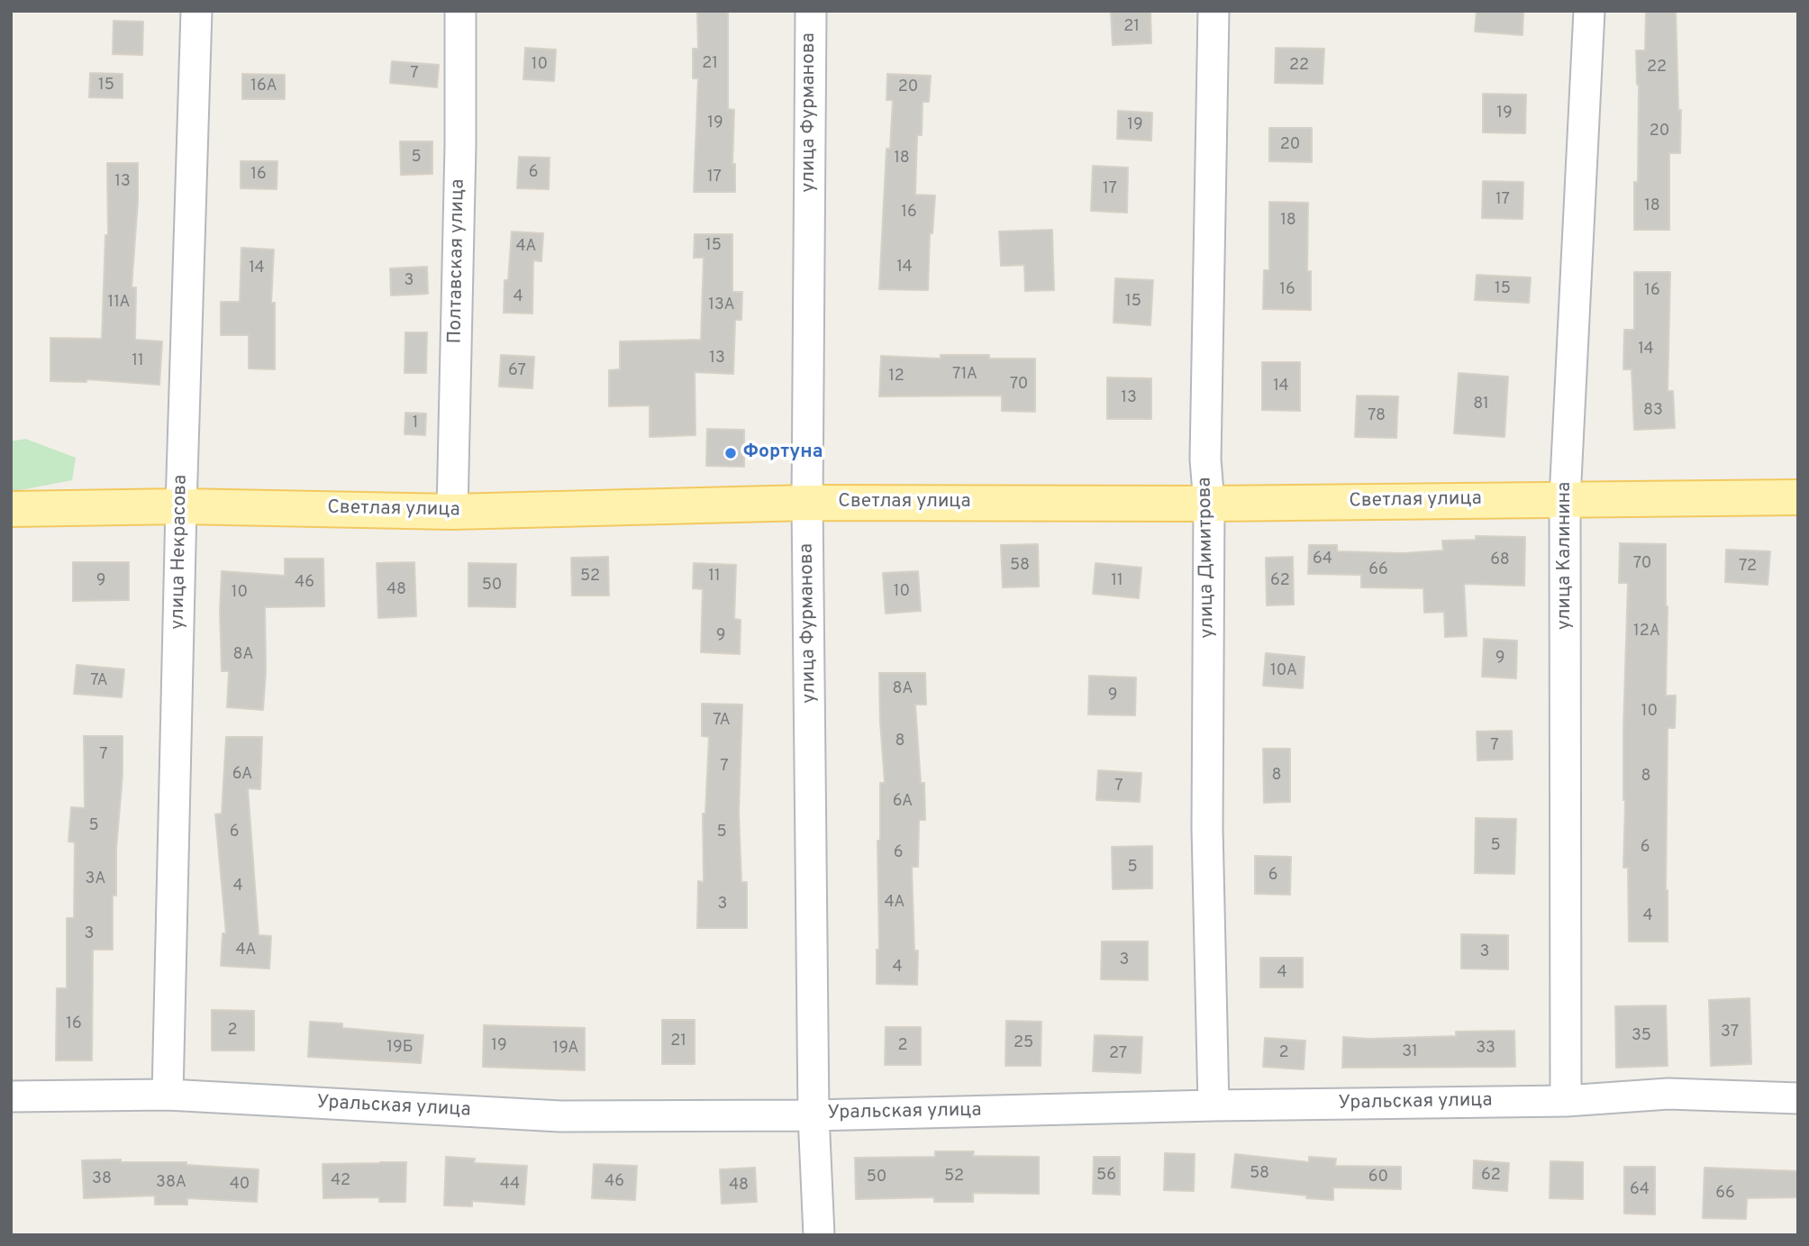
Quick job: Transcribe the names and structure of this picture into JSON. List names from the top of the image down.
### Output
{
  "streets": {
    "main road": ["Светлая улица"],
    "street": [
      "улица Фурманова",
      "Полтавская улица",
      "улица Некрасова",
      "улица Калинина",
      "улица Димитрова",
      "Уральская улица"
    ]
  },
  "crossings": [
    ["улица Фурманова", "Светлая улица"],
    ["улица Фурманова", "Уральская улица"],
    ["Полтавская улица", "Светлая улица"],
    ["Светлая улица", "улица Некрасова"],
    ["Светлая улица", "улица Калинина"],
    ["Светлая улица", "улица Димитрова"],
    ["улица Некрасова", "Уральская улица"],
    ["улица Калинина", "Уральская улица"],
    ["улица Димитрова", "Уральская улица"]
  ],
  "places": ["Фортуна"],
  "house_numbers": [
    "21",
    "21",
    "10",
    "22",
    "22",
    "7",
    "15",
    "16А",
    "20",
    "19",
    "19",
    "19",
    "20",
    "20",
    "5",
    "18",
    "6",
    "16",
    "17",
    "13",
    "17",
    "17",
    "18",
    "16",
    "18",
    "15",
    "4А",
    "14",
    "14",
    "3",
    "15",
    "16",
    "16",
    "4",
    "15",
    "11А",
    "13А",
    "14",
    "13",
    "11",
    "67",
    "71А",
    "12",
    "70",
    "14",
    "13",
    "81",
    "83",
    "78",
    "1",
    "64",
    "68",
    "70",
    "58",
    "72",
    "66",
    "52",
    "11",
    "9",
    "11",
    "62",
    "46",
    "50",
    "48",
    "10",
    "10",
    "12А",
    "9",
    "8А",
    "9",
    "10А",
    "7А",
    "8А",
    "9",
    "10",
    "7А",
    "8",
    "7",
    "7",
    "7",
    "6А",
    "8",
    "8",
    "7",
    "6А",
    "5",
    "6",
    "5",
    "5",
    "6",
    "6",
    "5",
    "6",
    "3А",
    "4",
    "4А",
    "3",
    "4",
    "3",
    "4А",
    "3",
    "3",
    "4",
    "4",
    "16",
    "2",
    "37",
    "35",
    "21",
    "25",
    "19",
    "2",
    "19Б",
    "19А",
    "33",
    "31",
    "2",
    "27",
    "58",
    "56",
    "62",
    "52",
    "50",
    "60",
    "38",
    "42",
    "46",
    "38А",
    "40",
    "44",
    "48",
    "64",
    "66"
  ]
}
